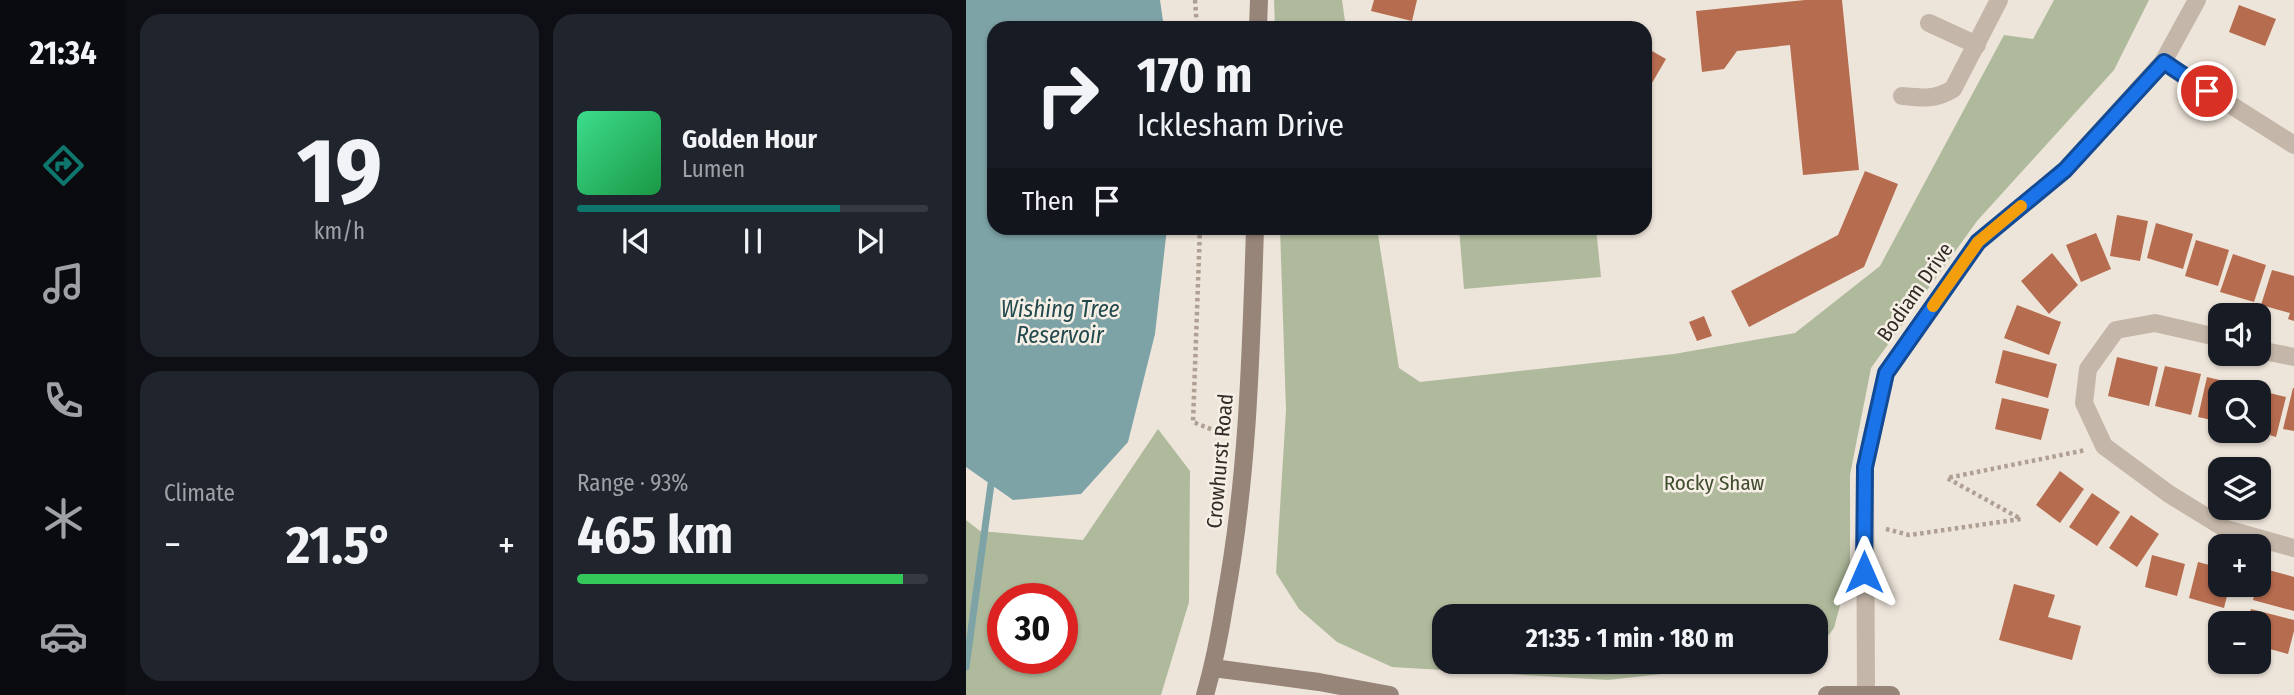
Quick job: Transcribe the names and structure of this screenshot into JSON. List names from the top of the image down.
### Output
{
  "streets": {
    "main road": ["Crowhurst Road"],
    "street": ["Bodiam Drive"]
  },
  "water": ["Wishing Tree Reservoir"],
  "parks": ["Rocky Shaw"],
  "page": {
    "tabs": "21:34",
    "tile": [
      ["19", "km/h"],
      "Climate",
      ["Range · 93%", "465 km"]
    ],
    "turn": ["170 m", "Icklesham Drive"],
    "song": ["Golden Hour", "Lumen"],
    "then": "Then",
    "map_buttons": ["+", "−"],
    "heat": ["−", "21.5°", "+"],
    "limit": "30",
    "trip": "21:35 · 1 min · 180 m"
  }
}
